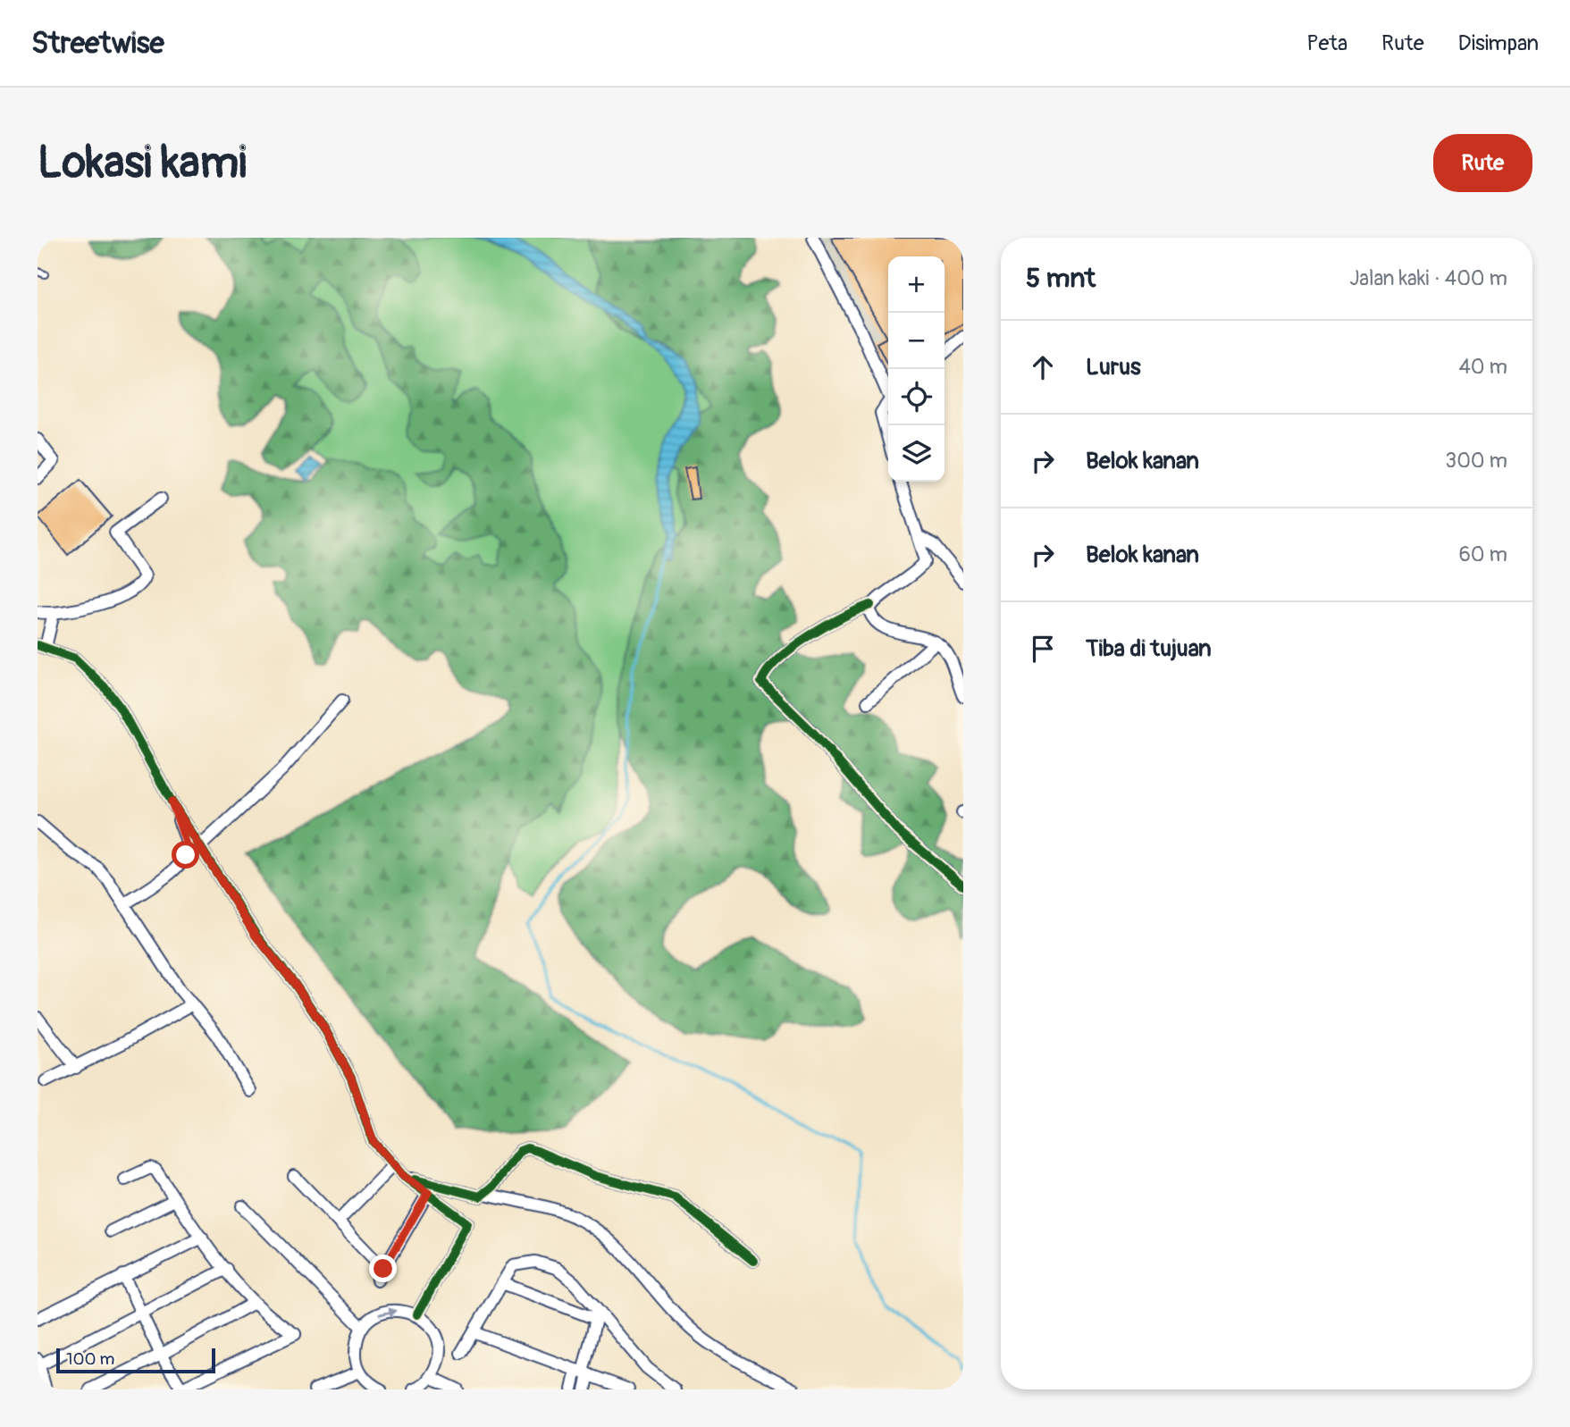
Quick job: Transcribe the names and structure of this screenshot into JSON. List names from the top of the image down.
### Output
{
  "scale_bar": "100 m",
  "page": {
    "header": "Streetwise",
    "nav": ["Peta", "Rute", "Disimpan"],
    "buttons": "Rute",
    "title": "Lokasi kami",
    "heading": ["5 mnt", "Jalan kaki · 400 m"],
    "map_buttons": ["+", "−"],
    "list": [
      ["Lurus", "40 m"],
      ["Belok kanan", "300 m"],
      ["Belok kanan", "60 m"],
      "Tiba di tujuan"
    ],
    "scale": "100 m"
  }
}
